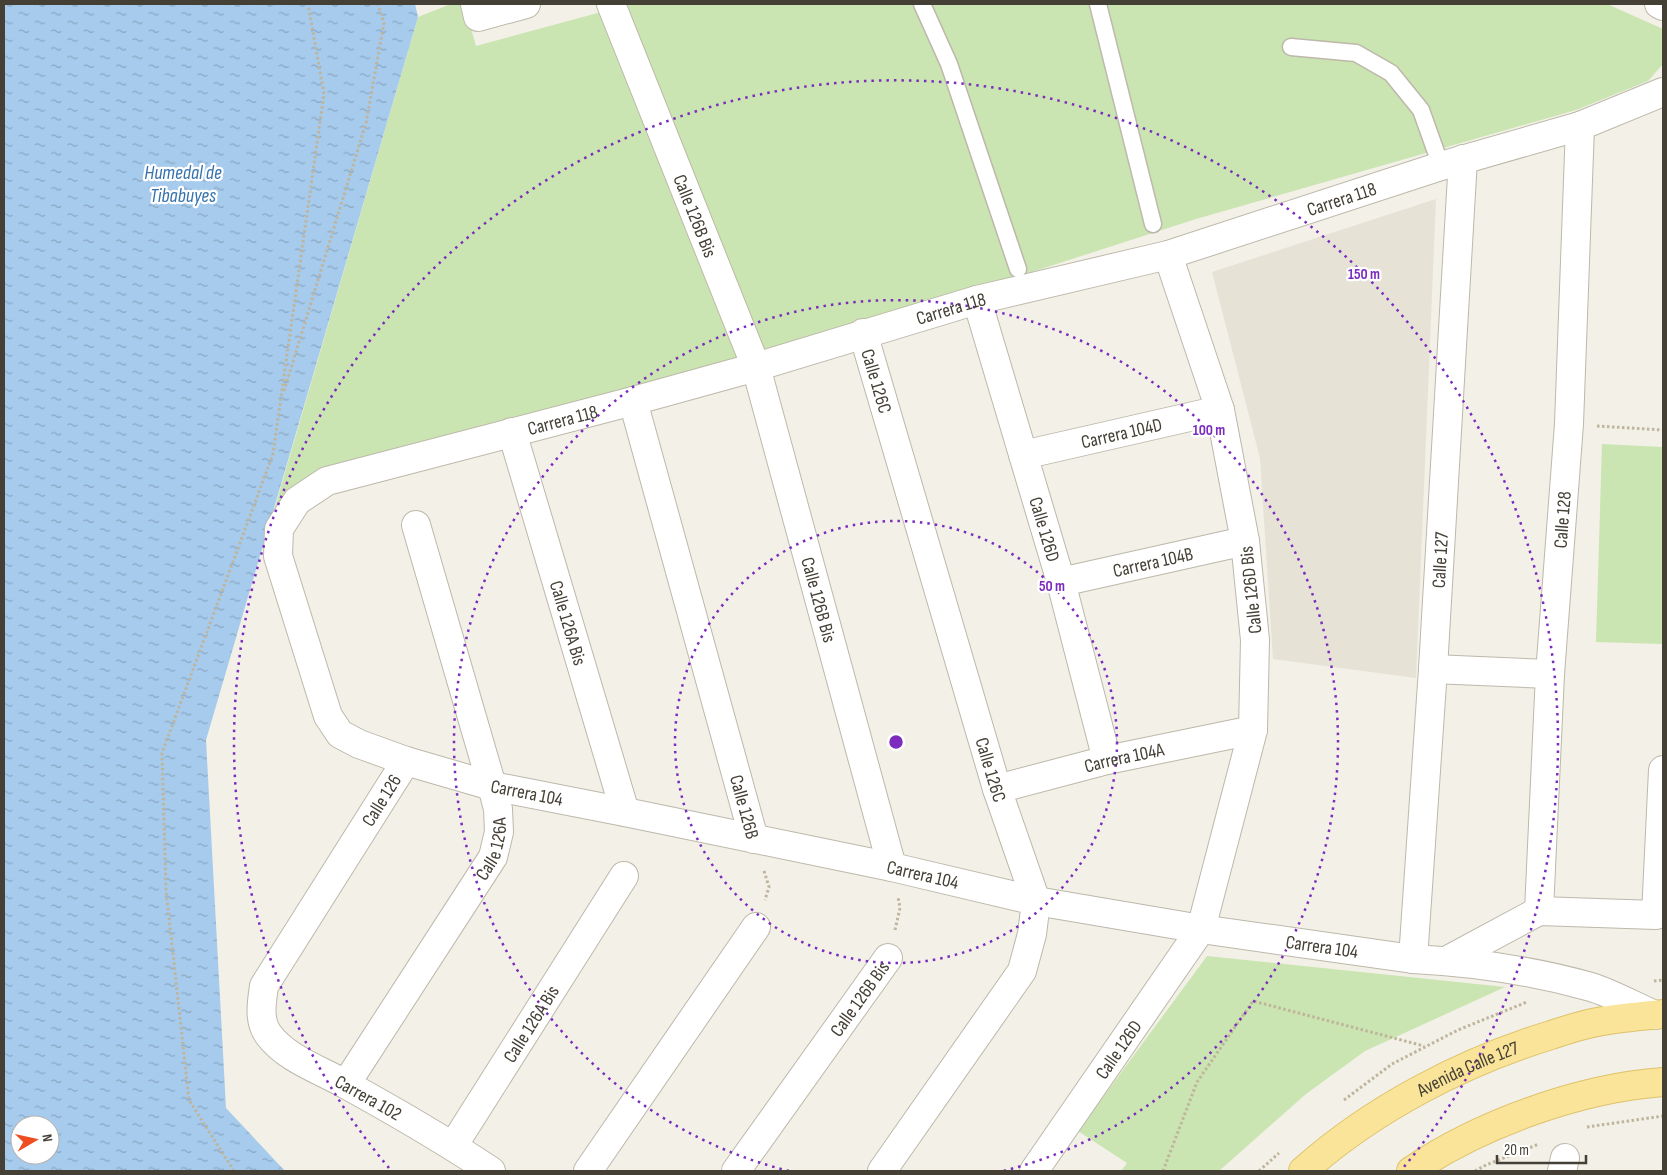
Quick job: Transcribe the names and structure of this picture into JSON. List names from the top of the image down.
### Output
{
  "streets": {
    "main road": ["Avenida Calle 127"],
    "street": [
      "Carrera 118",
      "Calle 126B Bis",
      "Calle 126C",
      "Carrera 104D",
      "Calle 128",
      "Calle 126D",
      "Calle 127",
      "Carrera 104B",
      "Calle 126D Bis",
      "Calle 126A Bis",
      "Carrera 104A",
      "Carrera 104",
      "Calle 126",
      "Calle 126B",
      "Calle 126A",
      "Carrera 102"
    ]
  },
  "crossings": [
    ["Carrera 118", "Calle 126B Bis"],
    ["Carrera 118", "Calle 126C"],
    ["Carrera 118", "Calle 128"],
    ["Carrera 118", "Calle 126D"],
    ["Carrera 118", "Calle 127"],
    ["Carrera 118", "Calle 126D Bis"],
    ["Carrera 118", "Calle 126A Bis"],
    ["Carrera 118", "Calle 126"],
    ["Carrera 118", "Calle 126B"],
    ["Calle 126B Bis", "Carrera 104"],
    ["Calle 126C", "Carrera 104A"],
    ["Calle 126C", "Carrera 104"],
    ["Carrera 104D", "Calle 126D"],
    ["Carrera 104D", "Calle 126D Bis"],
    ["Calle 126D", "Carrera 104B"],
    ["Calle 126D", "Calle 126D Bis"],
    ["Calle 126D", "Carrera 104A"],
    ["Calle 126D", "Carrera 104"],
    ["Calle 127", "Carrera 104"],
    ["Carrera 104B", "Calle 126D Bis"],
    ["Calle 126D Bis", "Carrera 104A"],
    ["Calle 126D Bis", "Carrera 104"],
    ["Calle 126A Bis", "Carrera 104"],
    ["Calle 126A Bis", "Carrera 102"],
    ["Carrera 104", "Calle 126"],
    ["Carrera 104", "Calle 126B"],
    ["Carrera 104", "Calle 126A"],
    ["Carrera 104", "Avenida Calle 127"],
    ["Calle 126", "Carrera 102"],
    ["Calle 126A", "Carrera 102"]
  ],
  "water": ["Humedal de Tibabuyes"],
  "scale_bar": "20 m",
  "north": "right",
  "rings": ["150 m", "100 m", "50 m"]
}
